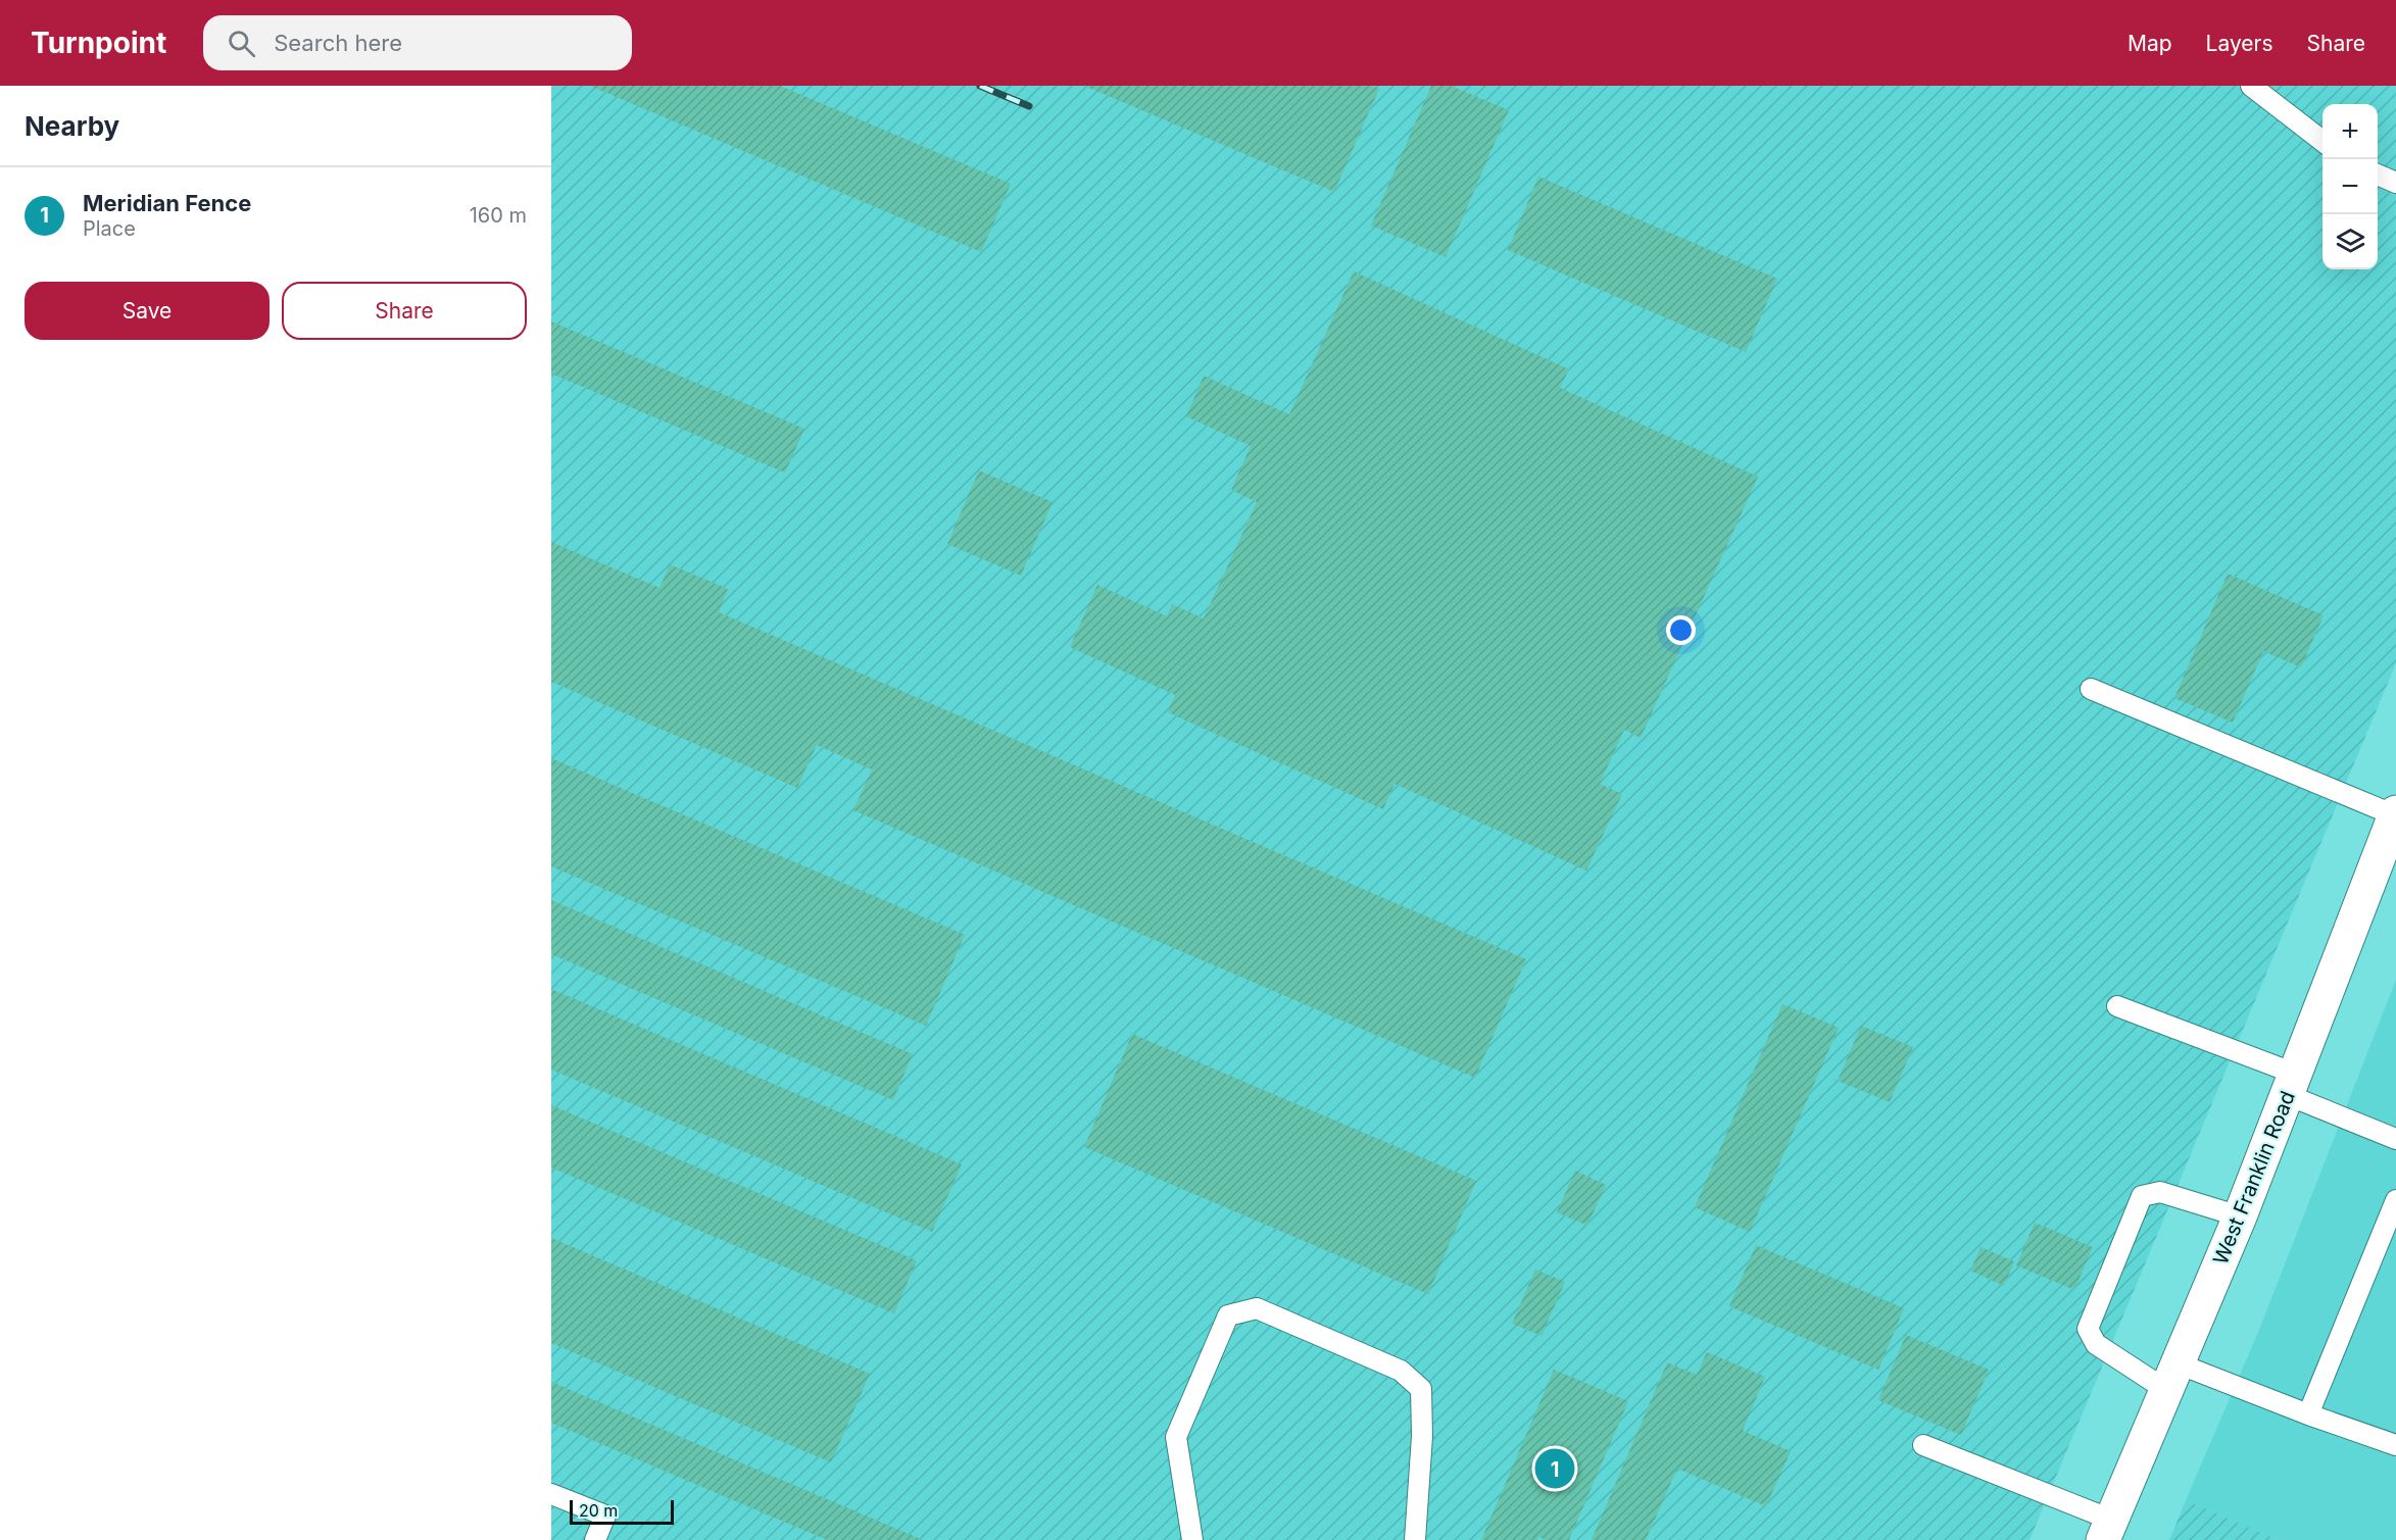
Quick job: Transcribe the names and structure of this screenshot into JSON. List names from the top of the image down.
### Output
{
  "streets": {
    "main road": ["West Franklin Road"]
  },
  "scale_bar": "20 m",
  "page": {
    "header": "Turnpoint",
    "search": "Search here",
    "nav": ["Map", "Layers", "Share"],
    "heading": "Nearby",
    "map_buttons": ["+", "−"],
    "list": [
      {
        "mark": "1",
        "name": "Meridian Fence",
        "note": "Place",
        "value": "160 m"
      }
    ],
    "buttons": ["Save", "Share"],
    "pins": "1",
    "scale": "20 m"
  }
}
